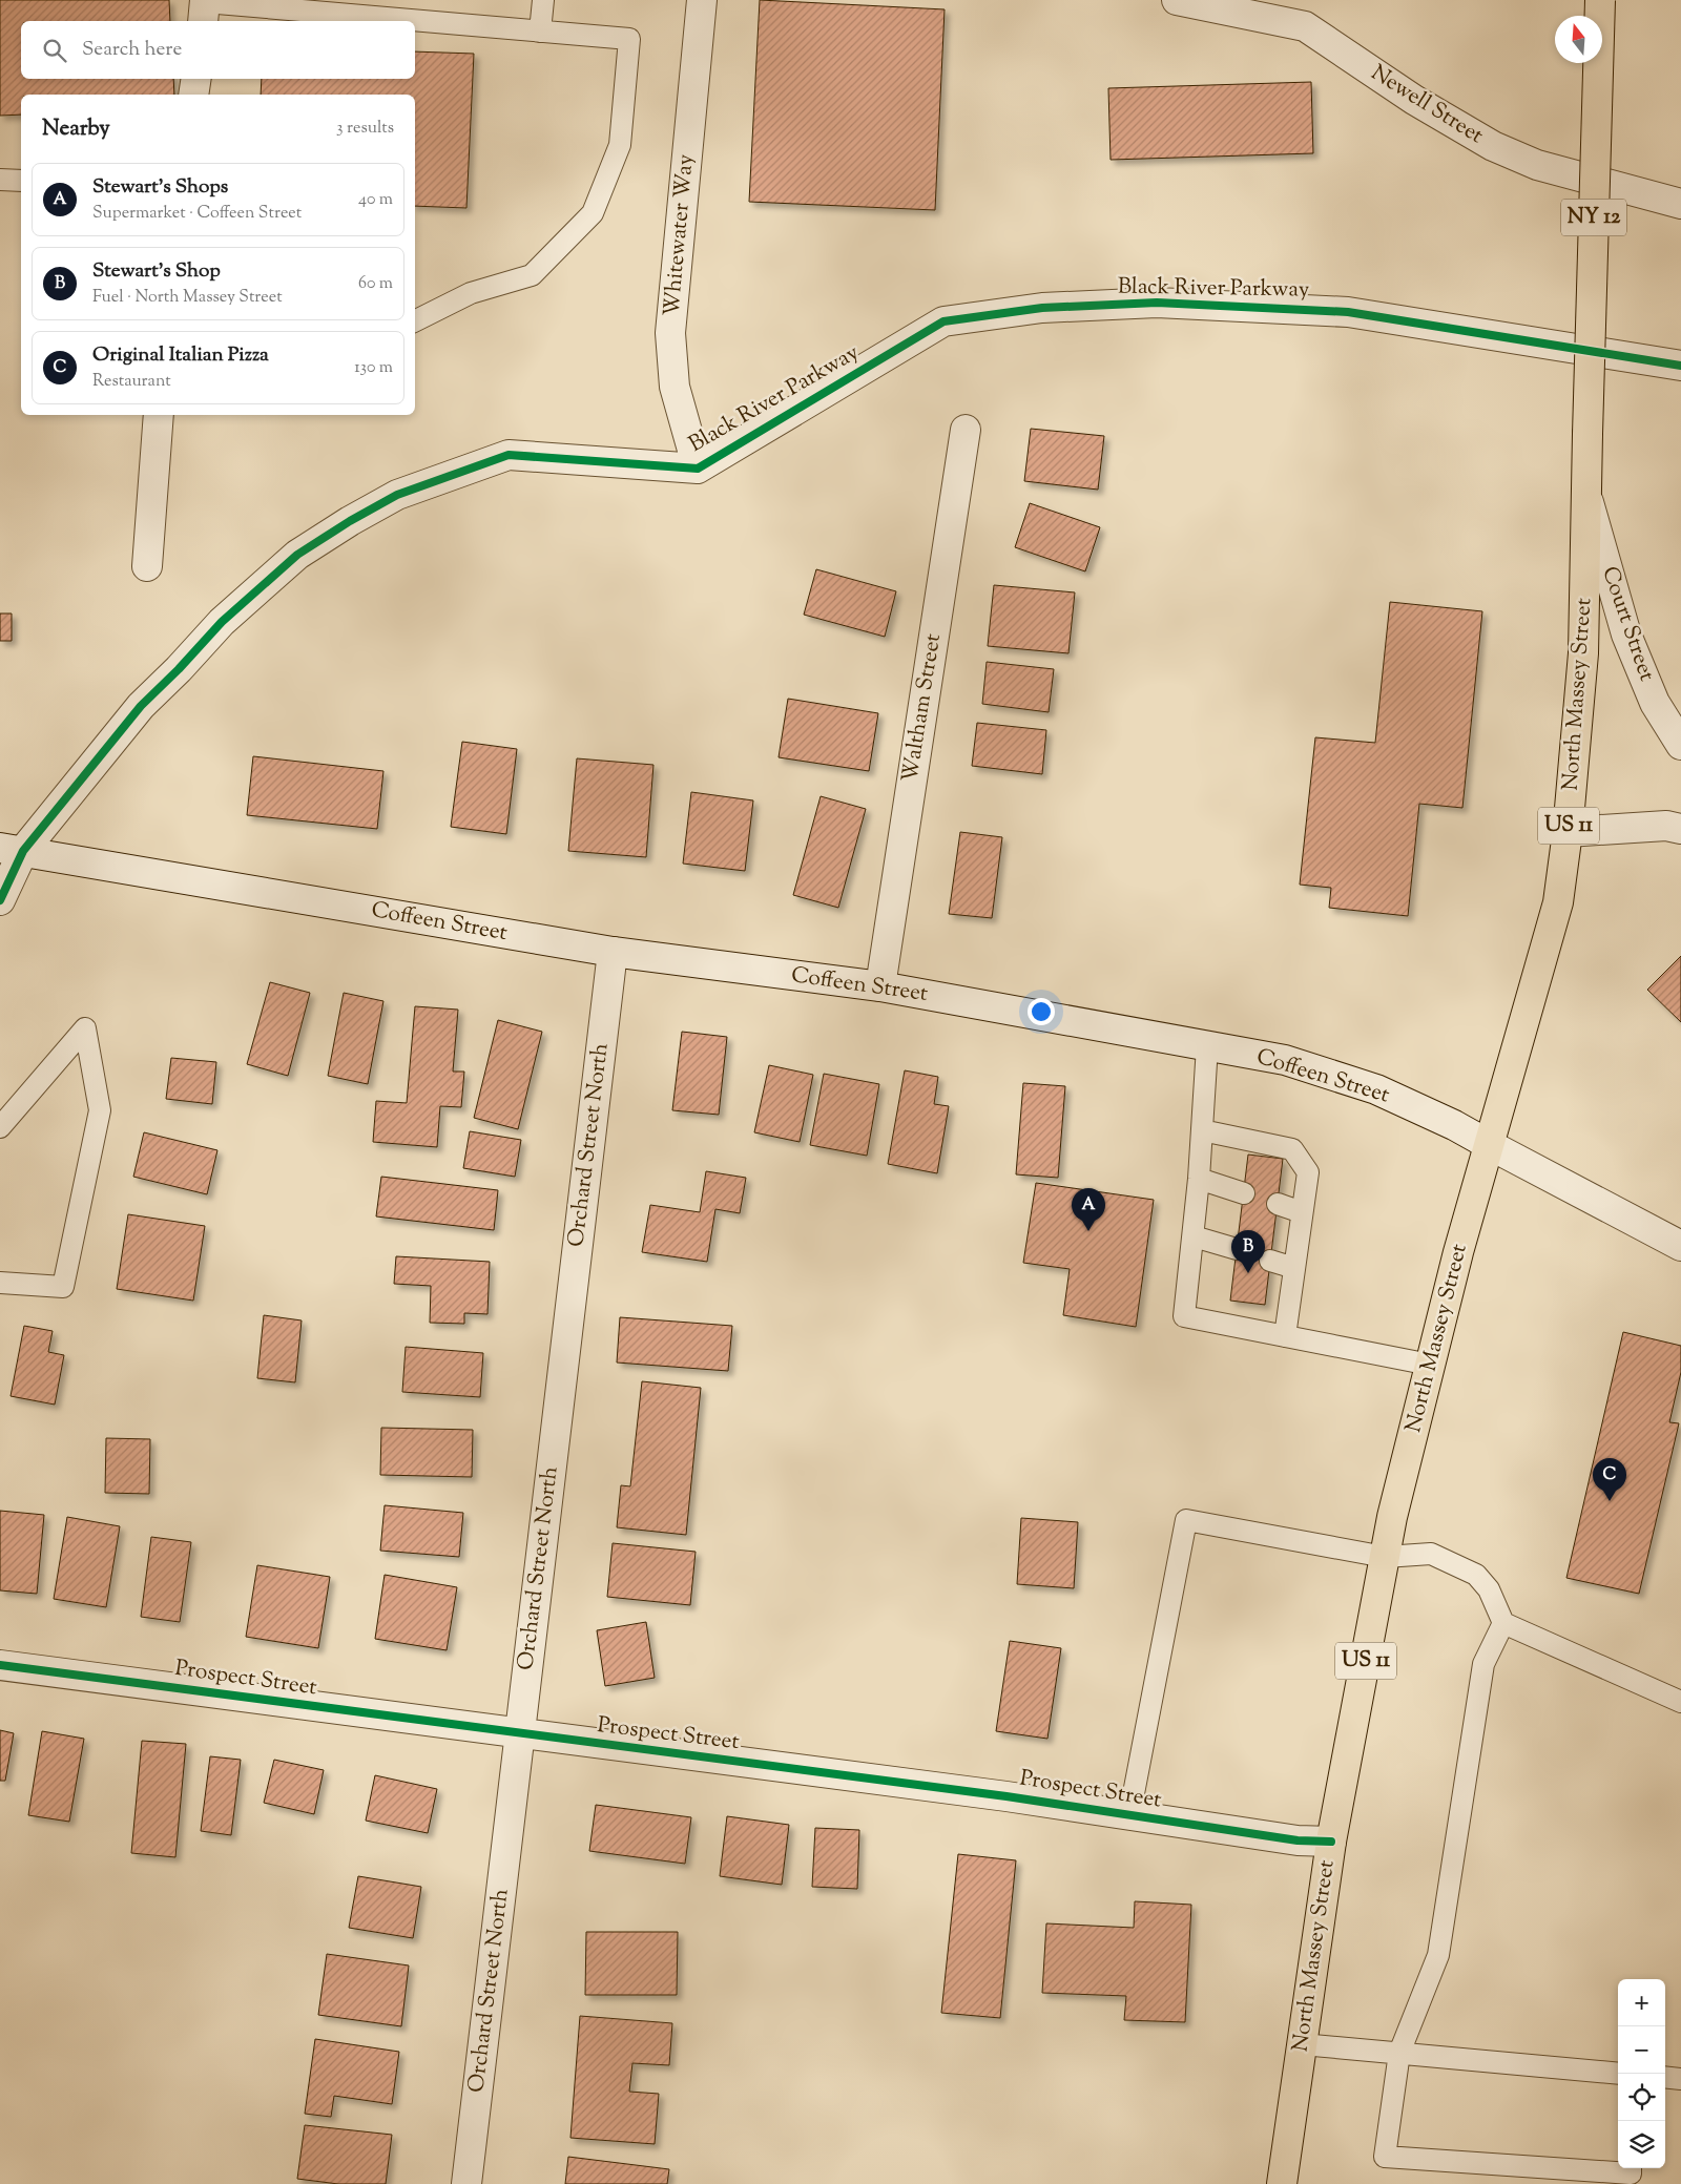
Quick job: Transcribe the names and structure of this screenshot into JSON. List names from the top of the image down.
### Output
{
  "streets": {
    "main road": ["NY 12", "North Massey Street", "US 11"],
    "street": [
      "Newell Street",
      "Whitewater Way",
      "Black River Parkway",
      "Court Street",
      "Waltham Street",
      "Coffeen Street",
      "Orchard Street North",
      "Prospect Street"
    ]
  },
  "crossings": [
    ["NY 12", "US 11"],
    ["Whitewater Way", "Black River Parkway"],
    ["Black River Parkway", "Coffeen Street"],
    ["Court Street", "North Massey Street"],
    ["Court Street", "US 11"],
    ["North Massey Street", "US 11"],
    ["North Massey Street", "Coffeen Street"],
    ["North Massey Street", "Prospect Street"],
    ["Waltham Street", "Coffeen Street"],
    ["Coffeen Street", "Orchard Street North"],
    ["Orchard Street North", "Prospect Street"]
  ],
  "north": "top",
  "page": {
    "search": "Search here",
    "heading": ["Nearby", "3 results"],
    "list": [
      {
        "mark": "A",
        "name": "Stewart's Shops",
        "note": "Supermarket · Coffeen Street",
        "value": "40 m"
      },
      {
        "mark": "B",
        "name": "Stewart's Shop",
        "note": "Fuel · North Massey Street",
        "value": "60 m"
      },
      {
        "mark": "C",
        "name": "Original Italian Pizza",
        "note": "Restaurant",
        "value": "130 m"
      }
    ],
    "pins": ["A", "B", "C"],
    "map_buttons": ["+", "−"]
  }
}
